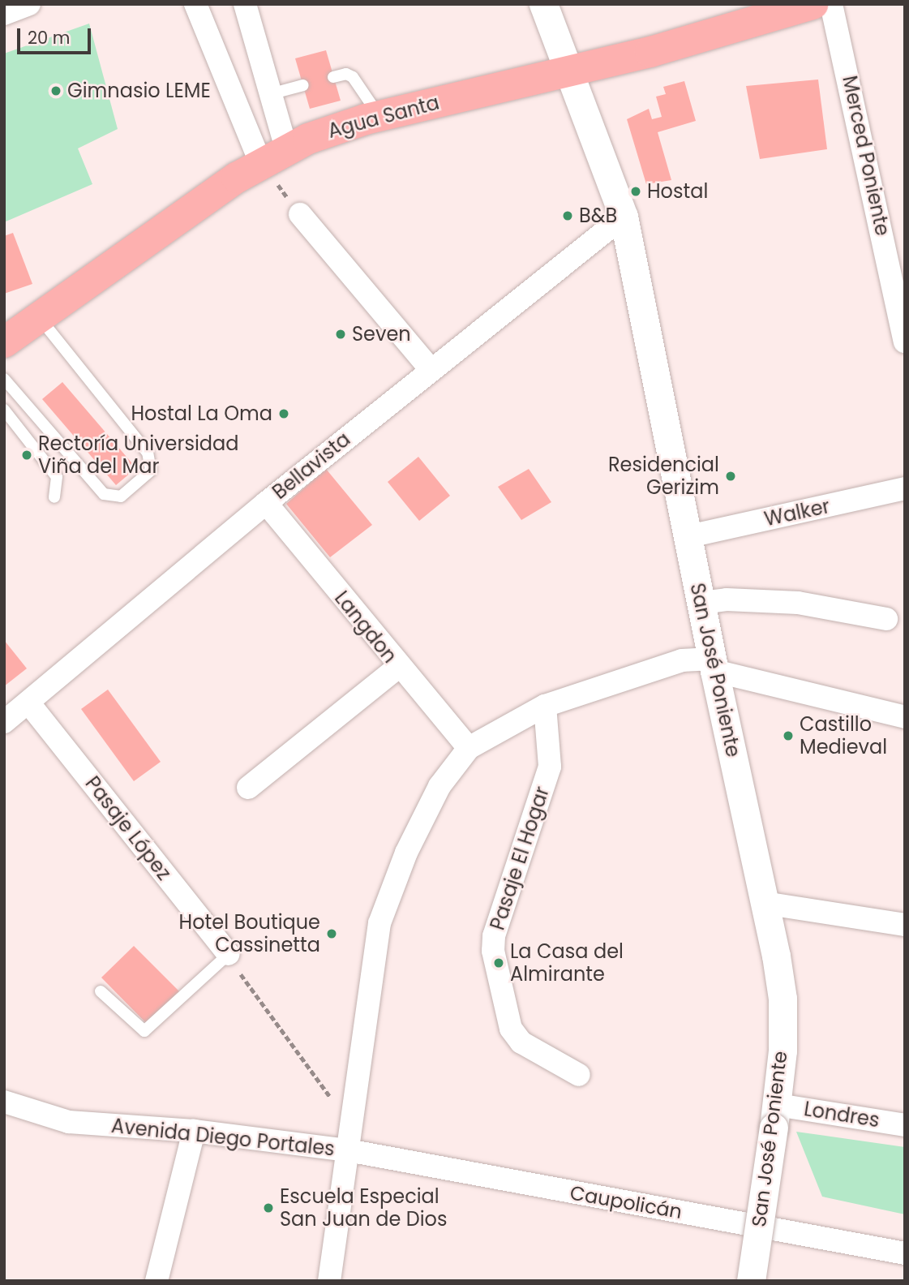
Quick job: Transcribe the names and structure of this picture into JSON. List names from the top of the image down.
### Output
{
  "streets": {
    "main road": ["Agua Santa"],
    "street": [
      "Merced Poniente",
      "Bellavista",
      "Walker",
      "Langdon",
      "San José Poniente",
      "Pasaje López",
      "Pasaje El Hogar",
      "Londres",
      "Avenida Diego Portales",
      "Caupolicán"
    ]
  },
  "crossings": [
    ["Agua Santa", "San José Poniente"],
    ["Bellavista", "Langdon"],
    ["Bellavista", "San José Poniente"],
    ["Bellavista", "Pasaje López"],
    ["Walker", "San José Poniente"],
    ["San José Poniente", "Londres"],
    ["Avenida Diego Portales", "Caupolicán"]
  ],
  "places": [
    "Gimnasio LEME",
    "Hostal",
    "B&B",
    "Seven",
    "Hostal La Oma",
    "Rectoría Universidad Viña del Mar",
    "Residencial Gerizim",
    "Castillo Medieval",
    "Hotel Boutique Cassinetta",
    "La Casa del Almirante",
    "Escuela Especial San Juan de Dios"
  ],
  "scale_bar": "20 m"
}
